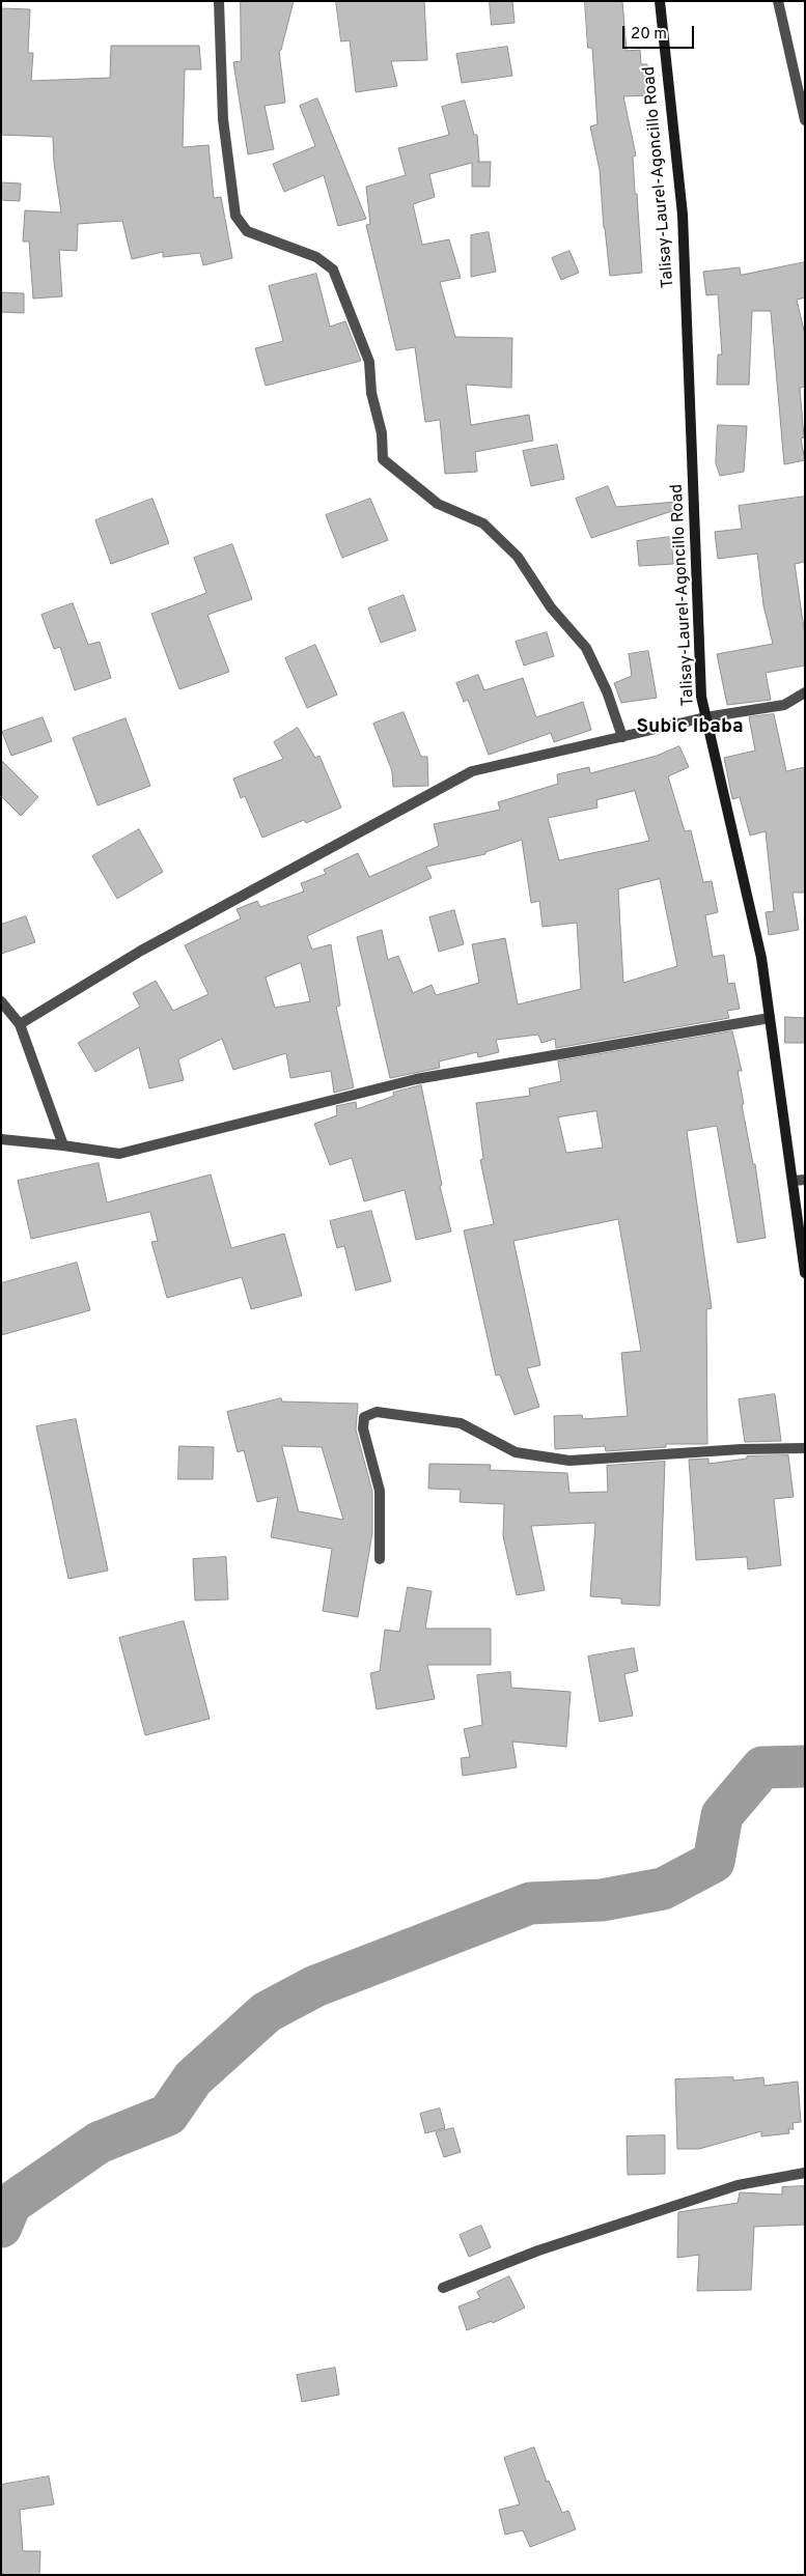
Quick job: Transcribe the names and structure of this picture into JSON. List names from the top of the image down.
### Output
{
  "streets": {
    "main road": ["Talisay-Laurel-Agoncillo Road"]
  },
  "districts": ["Subic Ibaba"],
  "scale_bar": "20 m"
}
